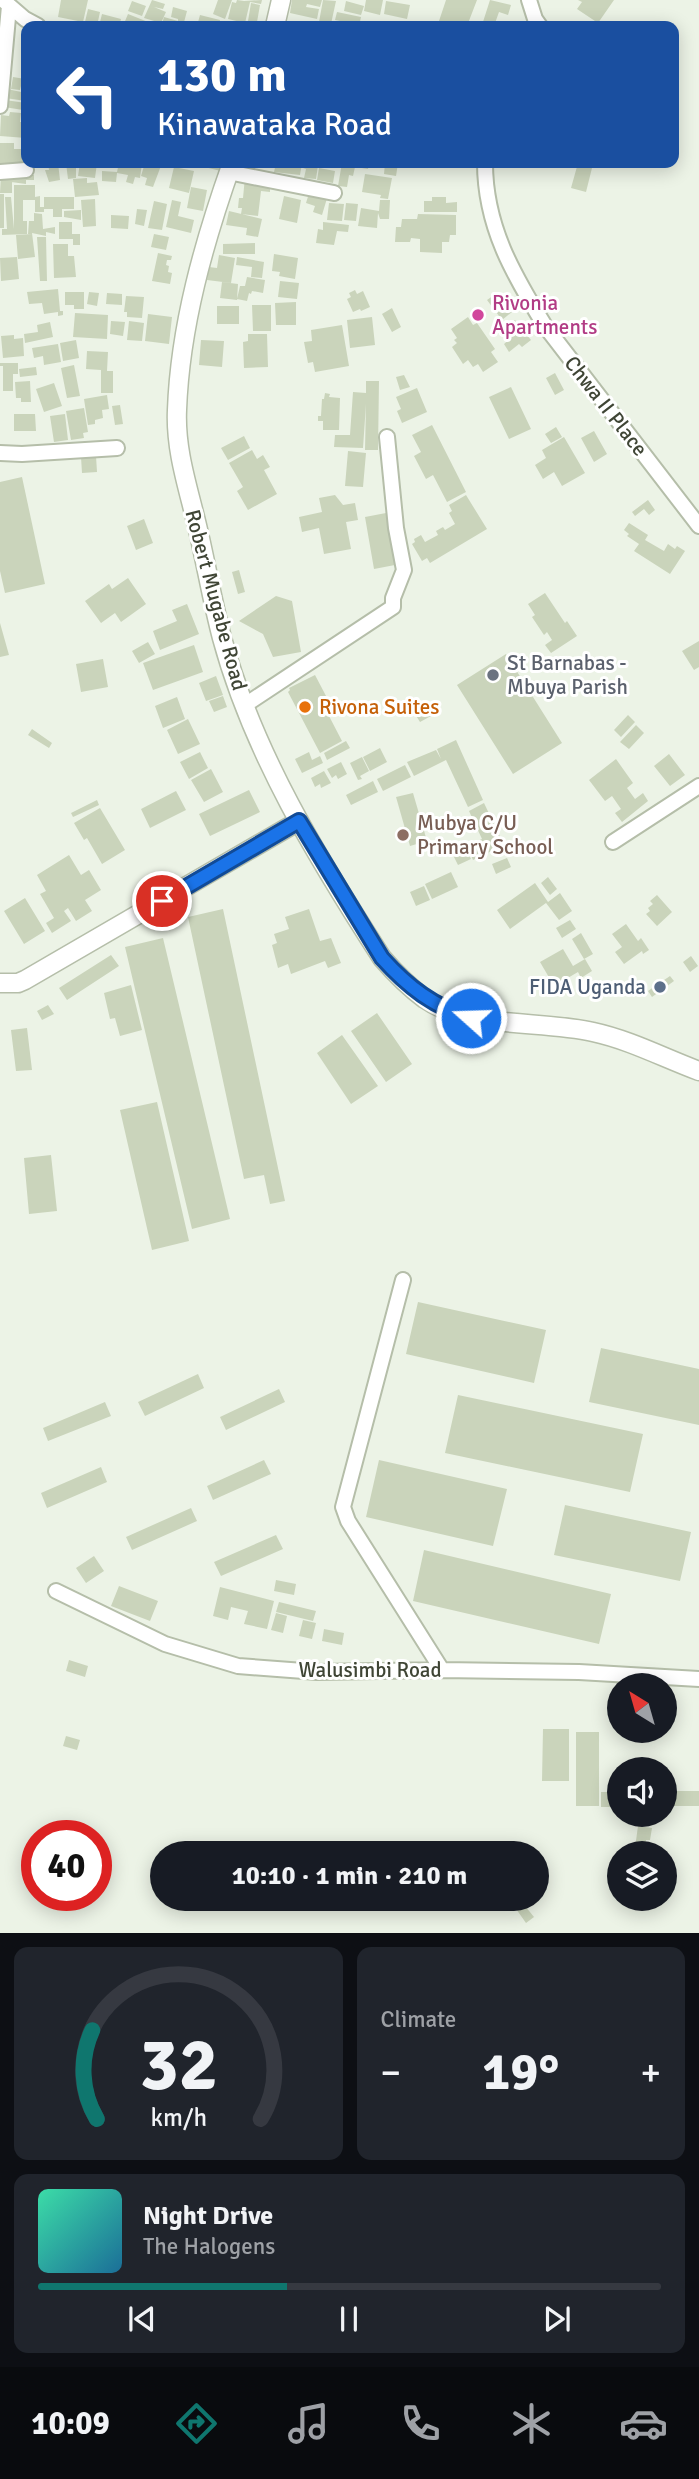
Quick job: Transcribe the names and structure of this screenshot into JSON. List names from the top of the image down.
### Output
{
  "streets": {
    "street": ["Chwa II Place", "Robert Mugabe Road", "Walusimbi Road"]
  },
  "places": [
    "Rivonia Apartments",
    "St Barnabas - Mbuya Parish",
    "Rivona Suites",
    "Mubya C/U Primary School",
    "FIDA Uganda"
  ],
  "north": "top left",
  "page": {
    "turn": ["130 m", "Kinawataka Road"],
    "limit": "40",
    "trip": "10:10 · 1 min · 210 m",
    "tile": "Climate",
    "heat": ["−", "19°", "+"],
    "song": ["Night Drive", "The Halogens"],
    "tabs": "10:09",
    "gauge": ["32", "km/h"]
  }
}
